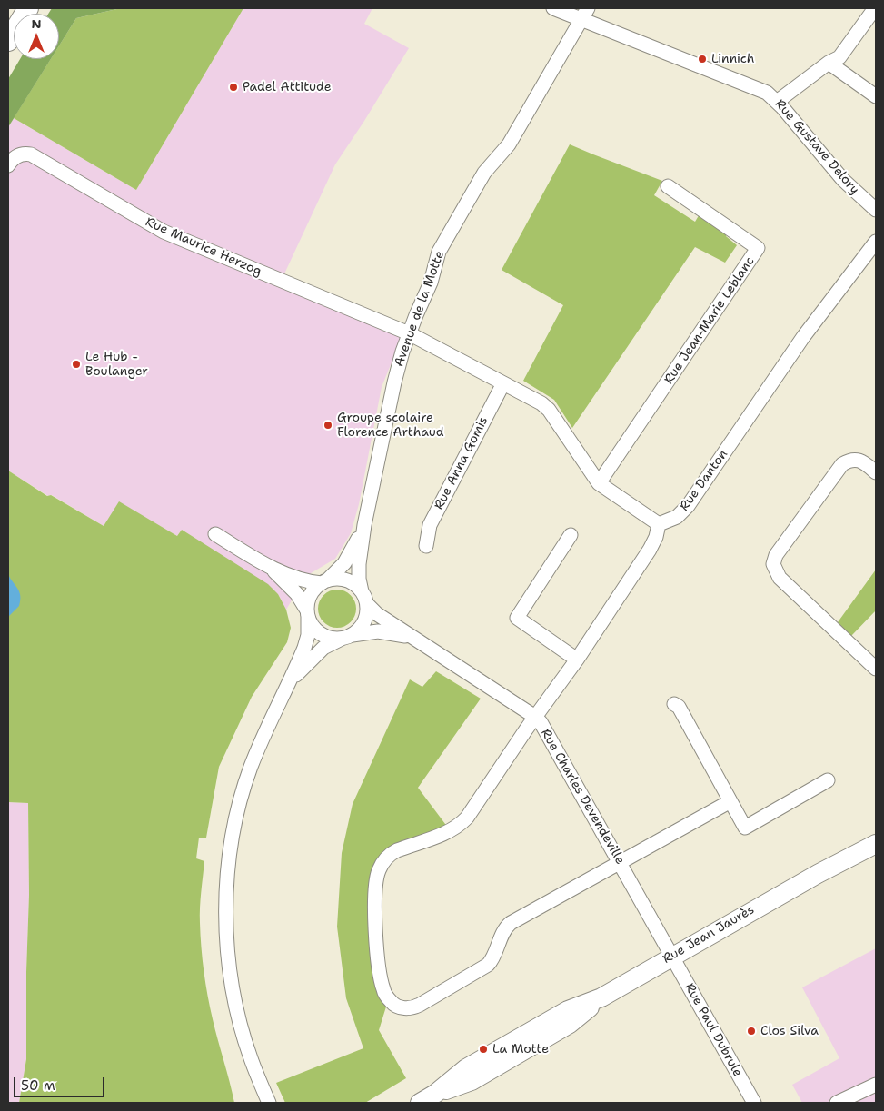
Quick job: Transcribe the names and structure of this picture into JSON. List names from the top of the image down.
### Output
{
  "streets": {
    "main road": ["Rue Jean Jaurès"],
    "street": [
      "Rue Gustave Delory",
      "Rue Maurice Herzog",
      "Avenue de la Motte",
      "Rue Jean-Marie Leblanc",
      "Rue Anna Gomis",
      "Rue Danton",
      "Rue Charles Devendeville",
      "Rue Paul Dubrule"
    ]
  },
  "crossings": [
    ["Rue Gustave Delory", "Avenue de la Motte"],
    ["Rue Maurice Herzog", "Avenue de la Motte"],
    ["Rue Maurice Herzog", "Rue Jean-Marie Leblanc"],
    ["Rue Maurice Herzog", "Rue Anna Gomis"],
    ["Avenue de la Motte", "Rue Charles Devendeville"],
    ["Rue Charles Devendeville", "Rue Jean Jaurès"],
    ["Rue Charles Devendeville", "Rue Paul Dubrule"],
    ["Rue Jean Jaurès", "Rue Paul Dubrule"]
  ],
  "places": [
    "Linnich",
    "Padel Attitude",
    "Le Hub - Boulanger",
    "Groupe scolaire Florence Arthaud",
    "Clos Silva",
    "La Motte"
  ],
  "scale_bar": "50 m",
  "north": "top"
}
